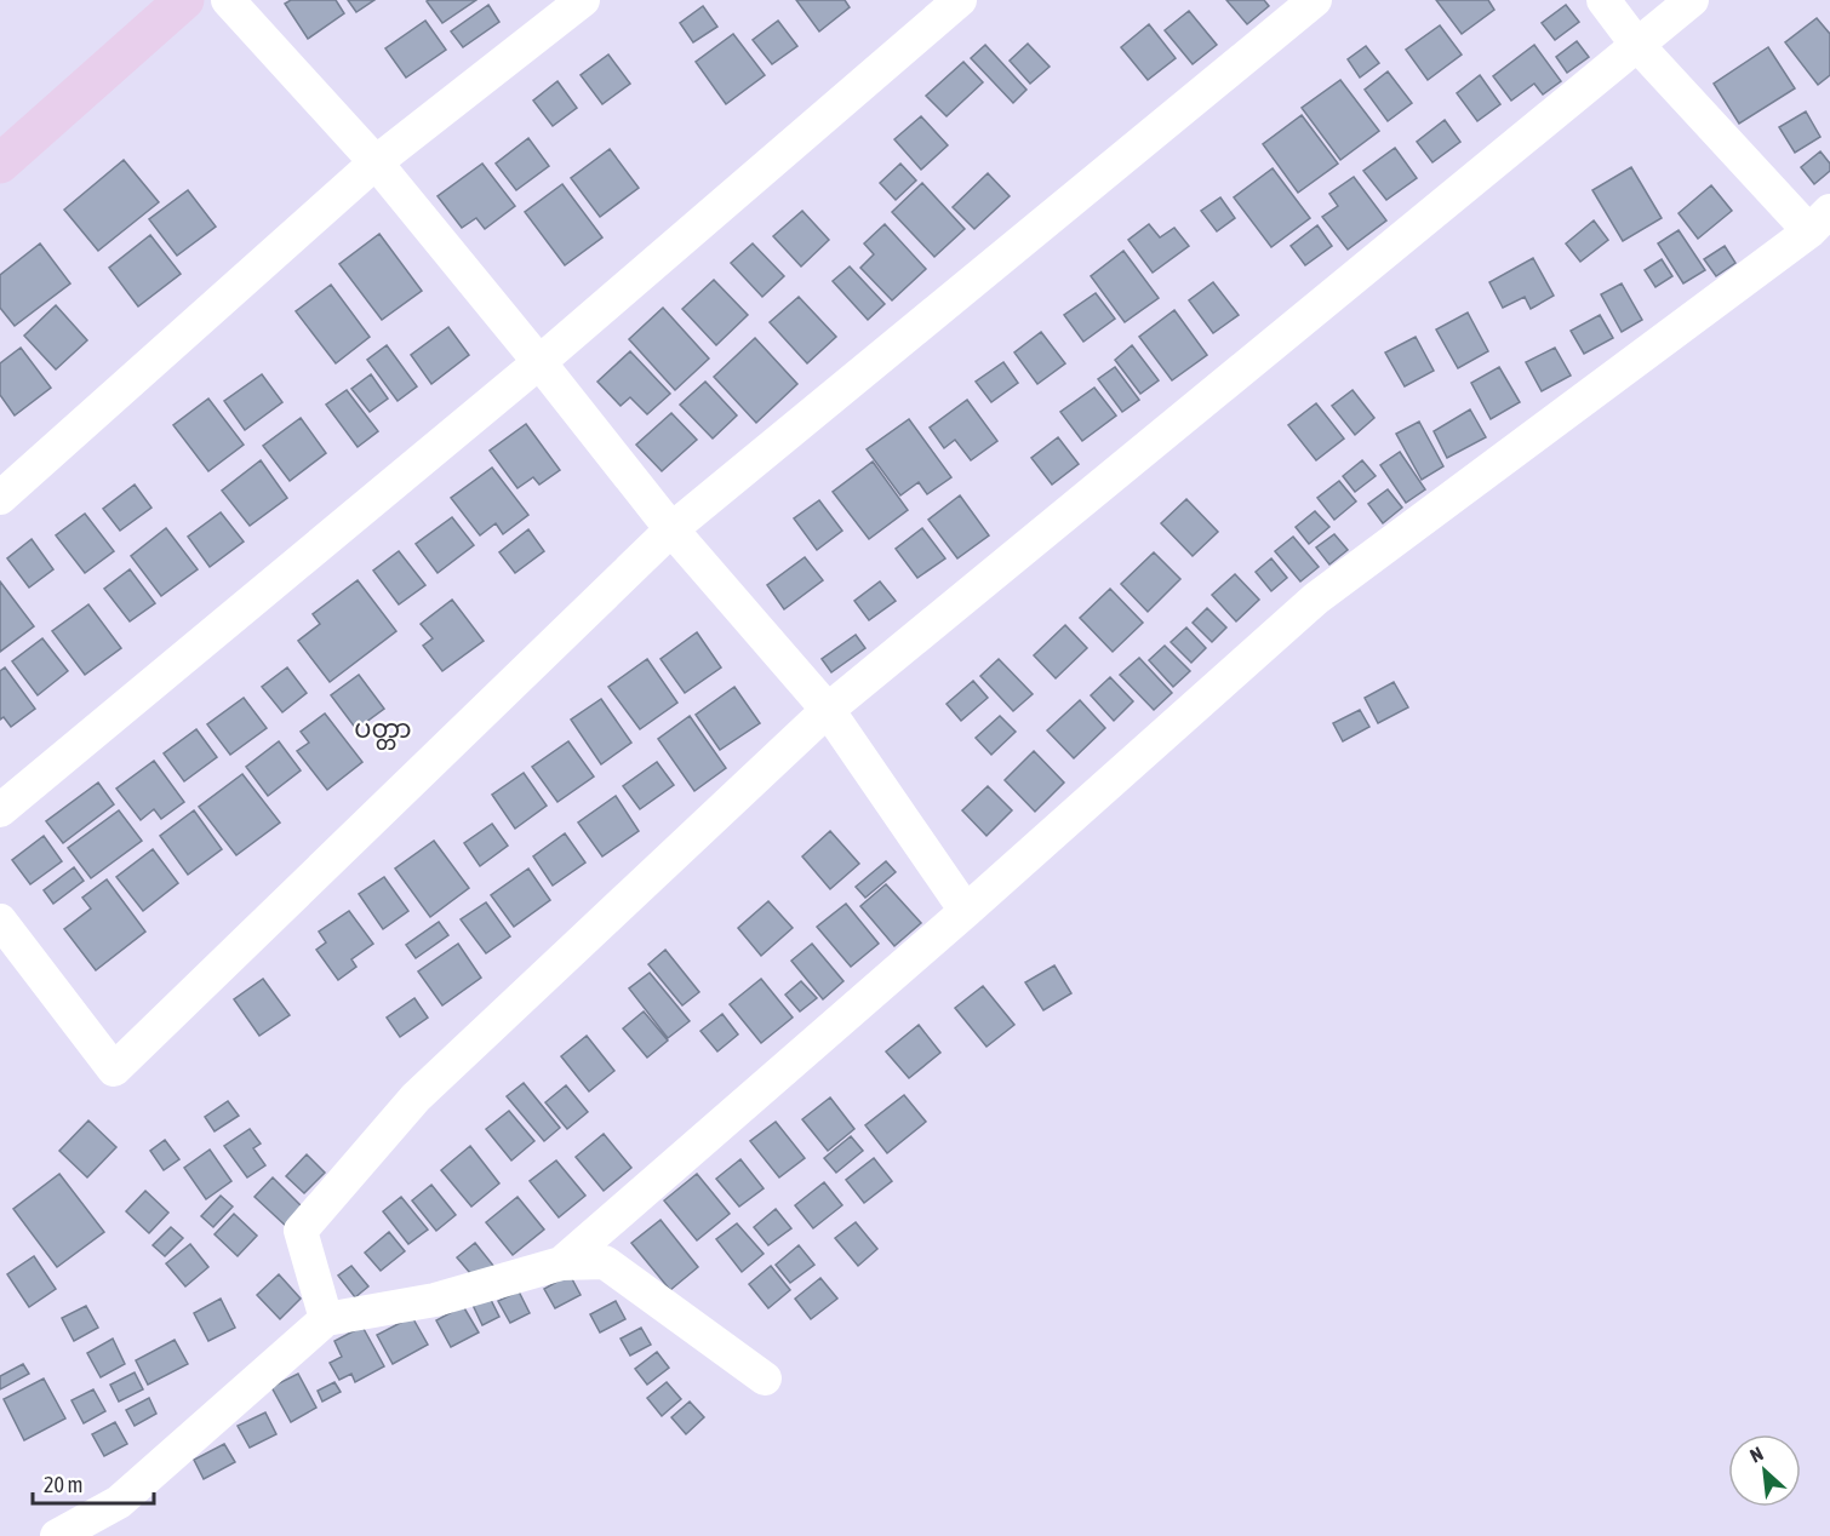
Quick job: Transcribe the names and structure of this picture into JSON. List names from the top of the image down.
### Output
{
  "districts": ["ပတ္တာ"],
  "scale_bar": "20 m",
  "north": "top left"
}
